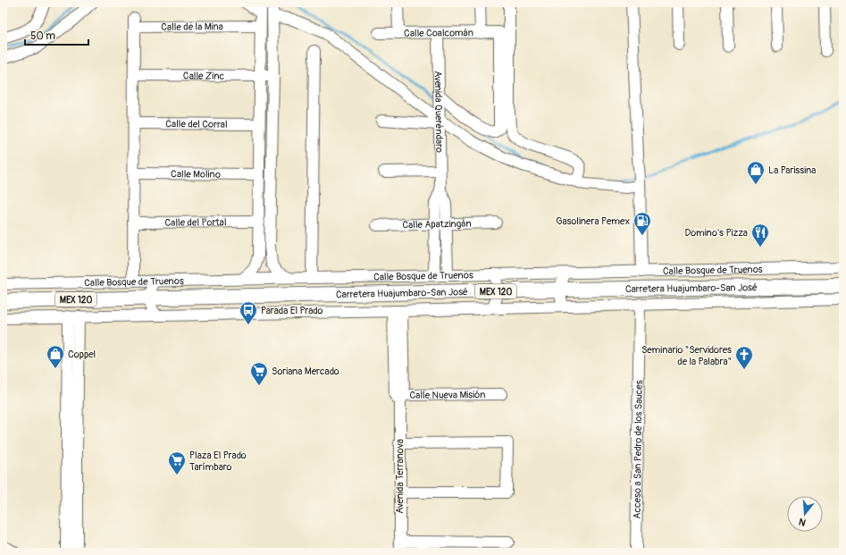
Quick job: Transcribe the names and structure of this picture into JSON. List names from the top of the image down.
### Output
{
  "streets": {
    "main road": ["Carretera Huajumbaro-San José", "MEX 120"],
    "street": [
      "Calle de la Mina",
      "Calle Coalcomán",
      "Calle Zinc",
      "Avenida Queréndaro",
      "Calle del Corral",
      "Calle Molino",
      "Calle del Portal",
      "Calle Apatzingán",
      "Calle Bosque de Truenos",
      "Calle Nueva Misión",
      "Acceso a San Pedro de los Sauces",
      "Avenida Terranova"
    ]
  },
  "crossings": [
    ["Calle de la Mina", "Calle Zinc"],
    ["Calle Coalcomán", "Avenida Queréndaro"],
    ["Avenida Queréndaro", "Calle Apatzingán"],
    ["Avenida Queréndaro", "Calle Bosque de Truenos"],
    ["Calle Nueva Misión", "Avenida Terranova"]
  ],
  "places": {
    "shop": ["La Parissina", "Coppel"],
    "fuel station": ["Gasolinera Pemex"],
    "restaurant": ["Domino's Pizza"],
    "bus stop": ["Parada El Prado"],
    "church": ["Seminario \"Servidores de la Palabra\""],
    "supermarket": ["Soriana Mercado", "Plaza El Prado Tarímbaro"]
  },
  "scale_bar": "50 m",
  "north": "bottom"
}
